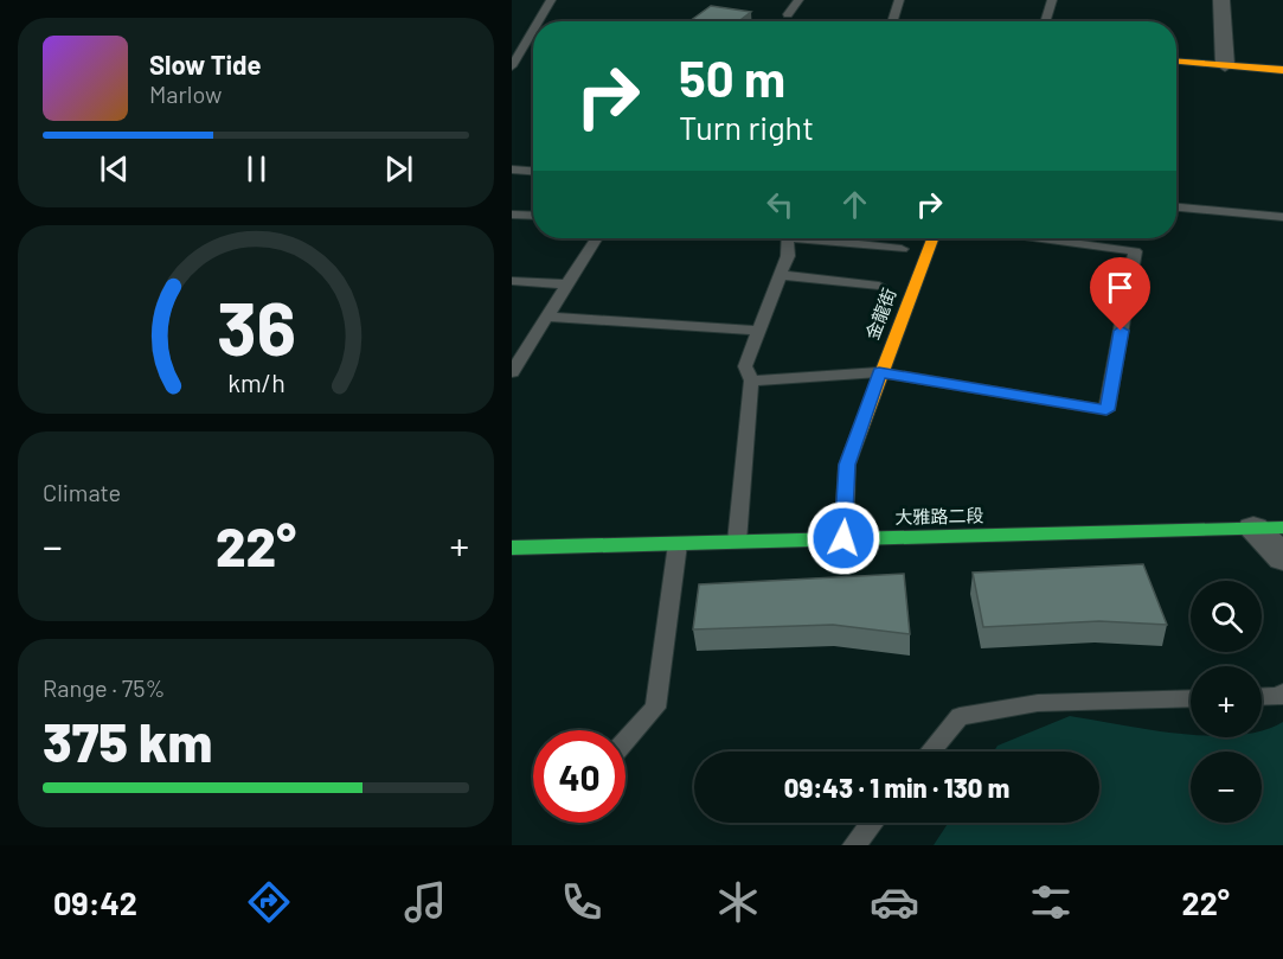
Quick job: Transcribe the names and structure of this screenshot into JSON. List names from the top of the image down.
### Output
{
  "streets": {
    "street": ["金龍街", "大雅路二段"]
  },
  "crossings": [
    ["金龍街", "大雅路二段"]
  ],
  "page": {
    "turn": ["50 m", "Turn right"],
    "song": ["Slow Tide", "Marlow"],
    "tile": [
      "Climate",
      ["Range · 75%", "375 km"]
    ],
    "heat": ["−", "22°", "+"],
    "map_buttons": ["+", "−"],
    "limit": "40",
    "trip": "09:43 · 1 min · 130 m",
    "tabs": ["09:42", "22°"],
    "gauge": ["36", "km/h"]
  }
}
